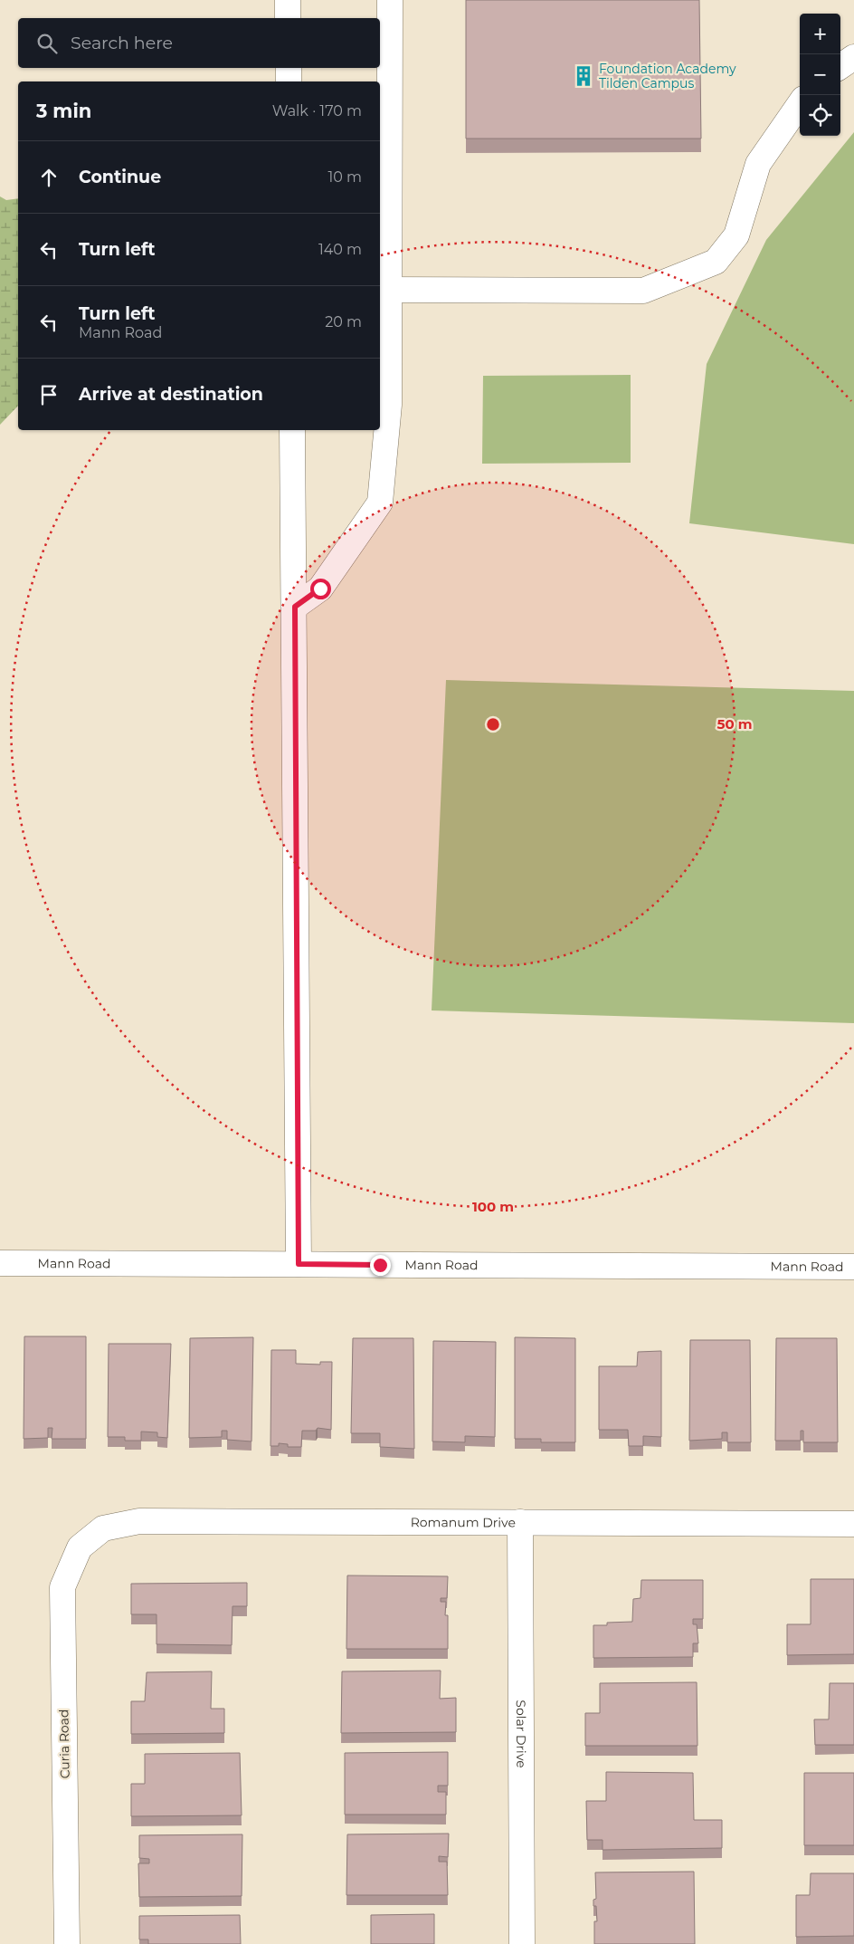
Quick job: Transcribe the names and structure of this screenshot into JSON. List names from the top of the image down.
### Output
{
  "streets": {
    "street": [
      "Mann Road",
      "Romanum Drive",
      "Solar Drive",
      "Curia Road"
    ]
  },
  "crossings": [
    ["Romanum Drive", "Solar Drive"],
    ["Romanum Drive", "Curia Road"]
  ],
  "places": {
    "building": ["Foundation Academy Tilden Campus"]
  },
  "page": {
    "map_buttons": ["+", "−"],
    "search": "Search here",
    "heading": ["3 min", "Walk · 170 m"],
    "list": [
      ["Continue", "10 m"],
      ["Turn left", "140 m"],
      ["Turn left", "Mann Road", "20 m"],
      "Arrive at destination"
    ]
  },
  "rings": ["50 m", "100 m"]
}
